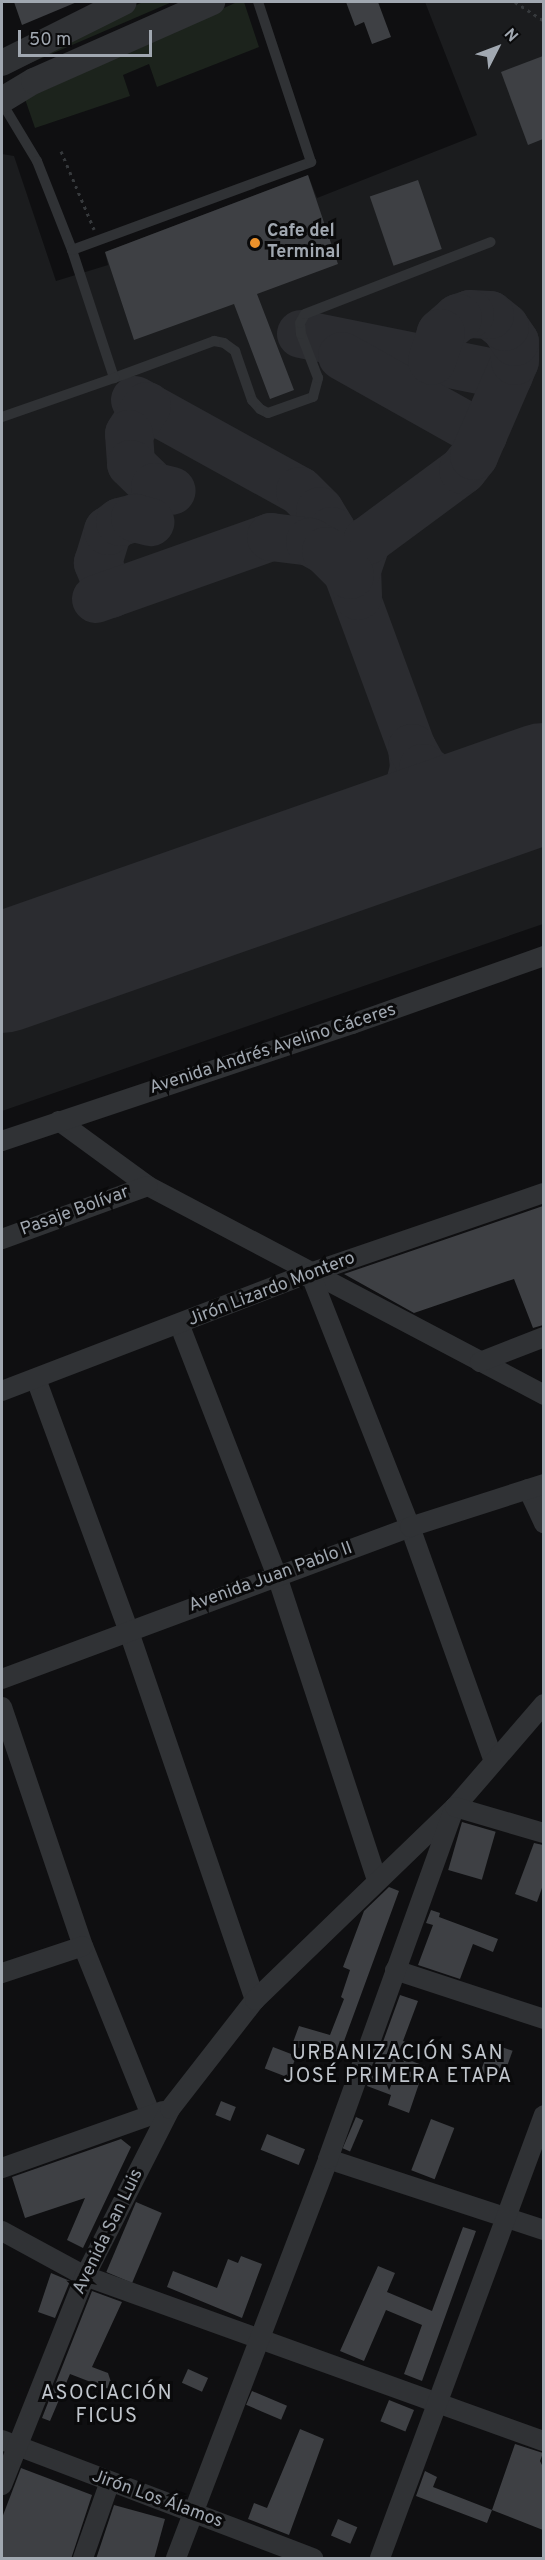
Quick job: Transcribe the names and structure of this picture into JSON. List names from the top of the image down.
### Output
{
  "streets": {
    "street": [
      "Avenida Andrés Avelino Cáceres",
      "Pasaje Bolívar",
      "Jirón Lizardo Montero",
      "Avenida Juan Pablo II",
      "Avenida San Luis",
      "Jirón Los Álamos"
    ]
  },
  "crossings": [
    ["Avenida San Luis", "Jirón Los Álamos"]
  ],
  "districts": ["URBANIZACIÓN SAN JOSÉ PRIMERA ETAPA", "ASOCIACIÓN FICUS"],
  "places": ["Cafe del Terminal"],
  "scale_bar": "50 m",
  "north": "top right"
}
